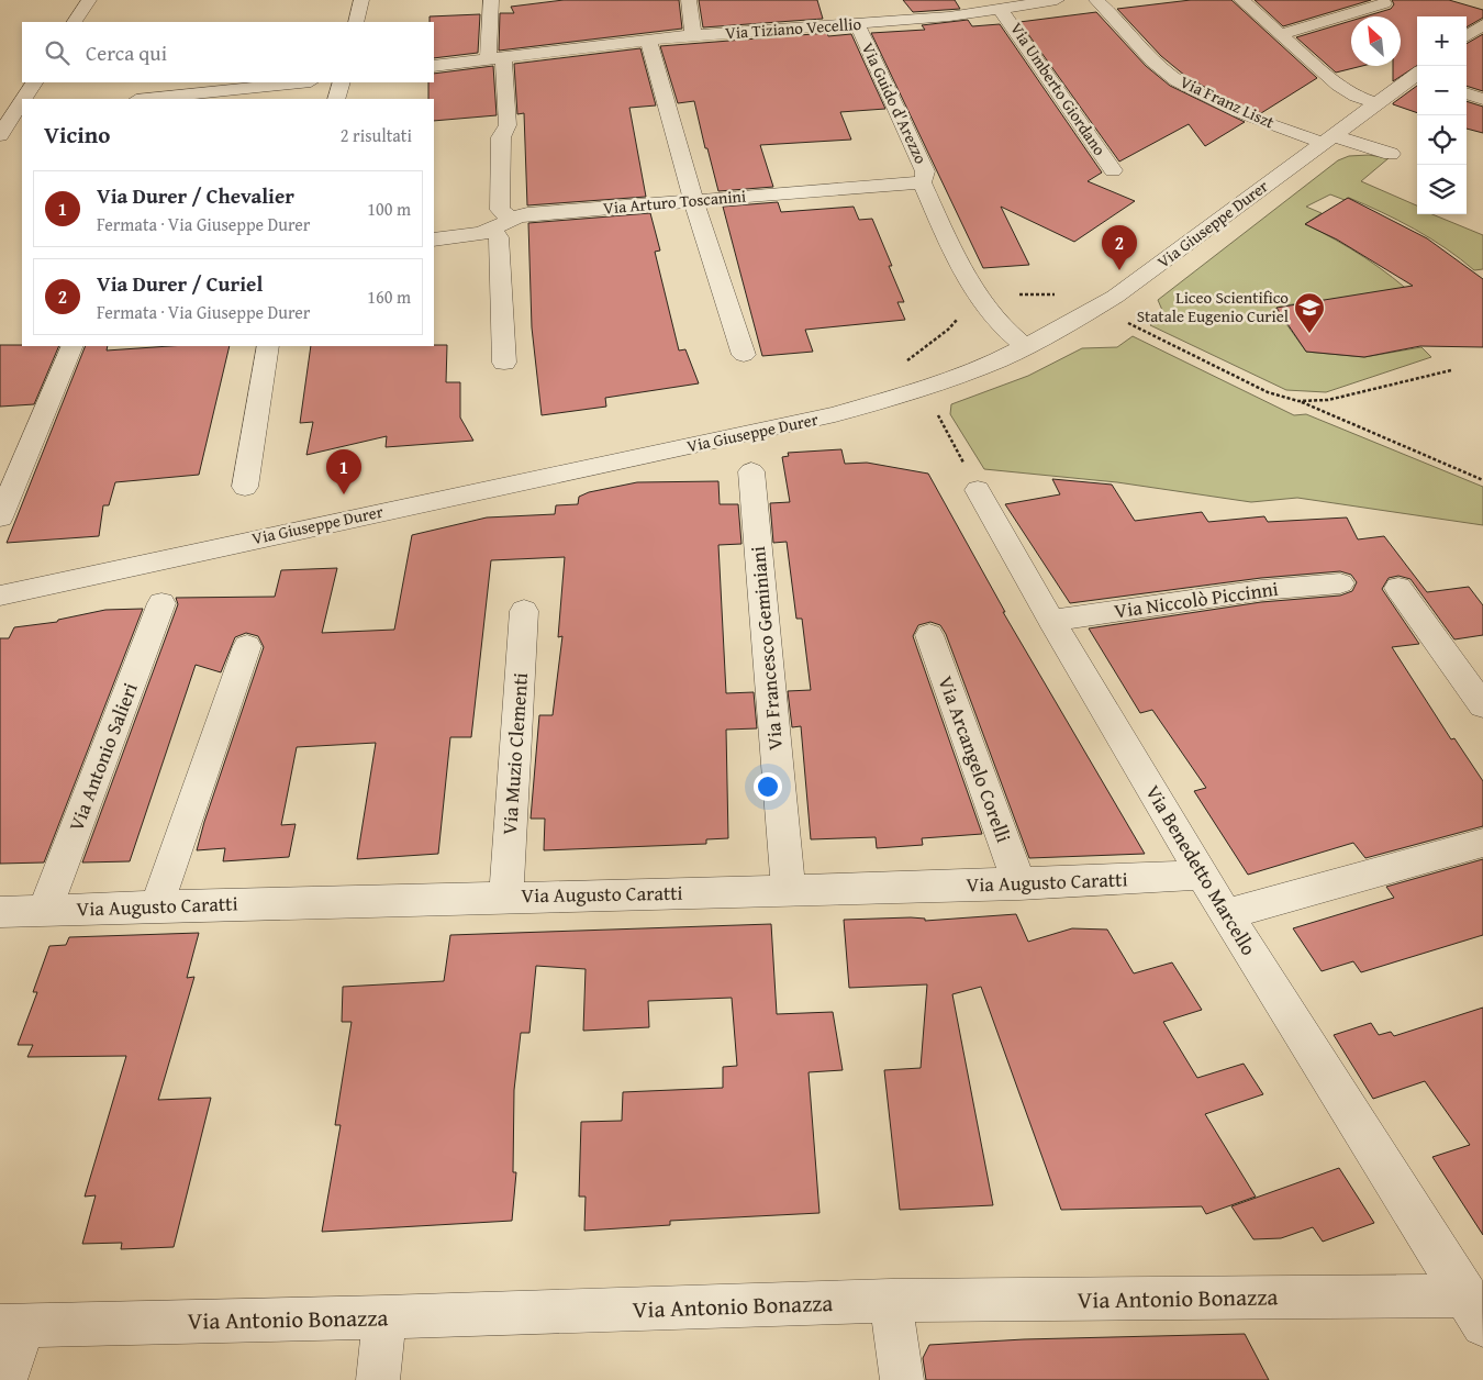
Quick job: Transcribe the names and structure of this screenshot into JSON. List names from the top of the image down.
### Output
{
  "streets": {
    "street": [
      "Via Tiziano Vecellio",
      "Via Umberto Giordano",
      "Via Franz Liszt",
      "Via Guido d'Arezzo",
      "Via Arturo Toscanini",
      "Via Giuseppe Durer",
      "Via Niccolò Piccinni",
      "Via Francesco Geminiani",
      "Via Muzio Clementi",
      "Via Antonio Salieri",
      "Via Arcangelo Corelli",
      "Via Benedetto Marcello",
      "Via Augusto Caratti",
      "Via Antonio Bonazza"
    ]
  },
  "crossings": [
    ["Via Tiziano Vecellio", "Via Umberto Giordano"],
    ["Via Tiziano Vecellio", "Via Guido d'Arezzo"],
    ["Via Franz Liszt", "Via Giuseppe Durer"],
    ["Via Guido d'Arezzo", "Via Arturo Toscanini"],
    ["Via Guido d'Arezzo", "Via Giuseppe Durer"],
    ["Via Niccolò Piccinni", "Via Benedetto Marcello"],
    ["Via Francesco Geminiani", "Via Augusto Caratti"],
    ["Via Muzio Clementi", "Via Augusto Caratti"],
    ["Via Antonio Salieri", "Via Augusto Caratti"],
    ["Via Arcangelo Corelli", "Via Augusto Caratti"],
    ["Via Benedetto Marcello", "Via Augusto Caratti"],
    ["Via Benedetto Marcello", "Via Antonio Bonazza"]
  ],
  "places": {
    "school or university": ["Liceo Scientifico Statale Eugenio Curiel"]
  },
  "north": "top left",
  "page": {
    "map_buttons": ["+", "−"],
    "search": "Cerca qui",
    "heading": ["Vicino", "2 risultati"],
    "list": [
      {
        "mark": "1",
        "name": "Via Durer / Chevalier",
        "note": "Fermata · Via Giuseppe Durer",
        "value": "100 m"
      },
      {
        "mark": "2",
        "name": "Via Durer / Curiel",
        "note": "Fermata · Via Giuseppe Durer",
        "value": "160 m"
      }
    ],
    "pins": ["2", "1"]
  }
}
